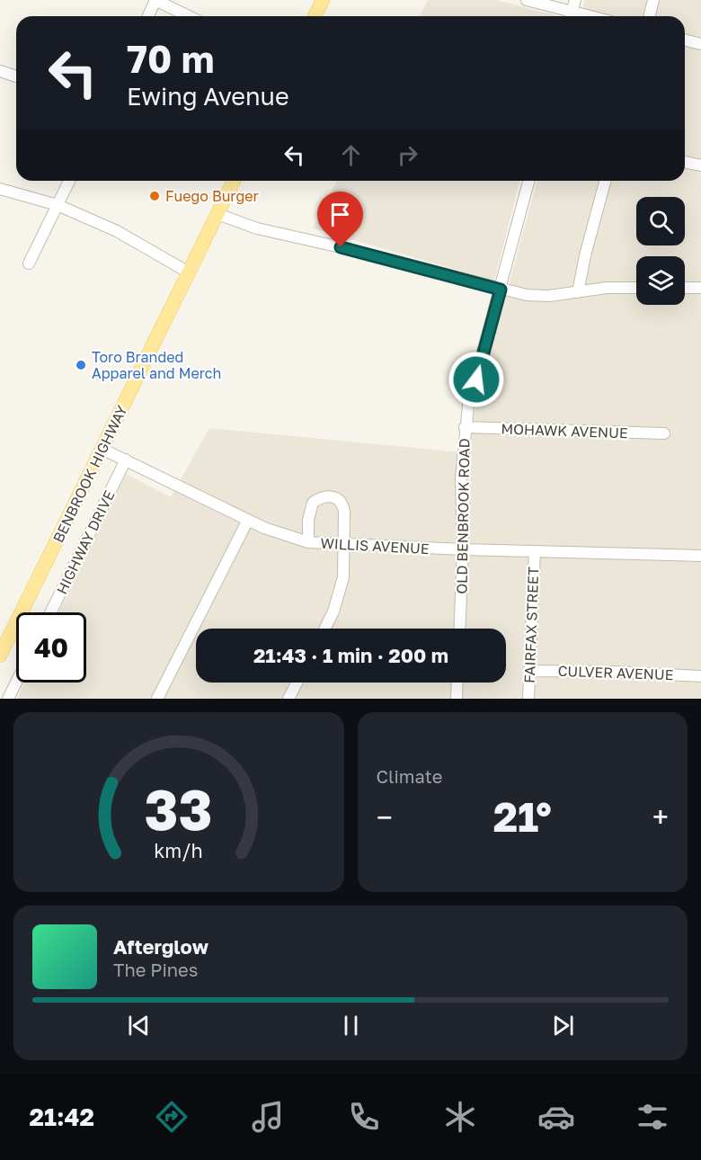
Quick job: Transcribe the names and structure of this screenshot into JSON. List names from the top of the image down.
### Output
{
  "streets": {
    "main road": ["BENBROOK HIGHWAY"],
    "street": [
      "MOHAWK AVENUE",
      "OLD BENBROOK ROAD",
      "HIGHWAY DRIVE",
      "WILLIS AVENUE",
      "FAIRFAX STREET",
      "CULVER AVENUE"
    ]
  },
  "crossings": [
    ["MOHAWK AVENUE", "OLD BENBROOK ROAD"],
    ["BENBROOK HIGHWAY", "WILLIS AVENUE"],
    ["OLD BENBROOK ROAD", "WILLIS AVENUE"],
    ["HIGHWAY DRIVE", "WILLIS AVENUE"],
    ["WILLIS AVENUE", "FAIRFAX STREET"],
    ["FAIRFAX STREET", "CULVER AVENUE"]
  ],
  "places": ["Fuego Burger", "Toro Branded Apparel and Merch"],
  "page": {
    "turn": ["70 m", "Ewing Avenue"],
    "limit": "40",
    "trip": "21:43 · 1 min · 200 m",
    "tile": "Climate",
    "heat": ["−", "21°", "+"],
    "song": ["Afterglow", "The Pines"],
    "tabs": "21:42",
    "gauge": ["33", "km/h"]
  }
}
